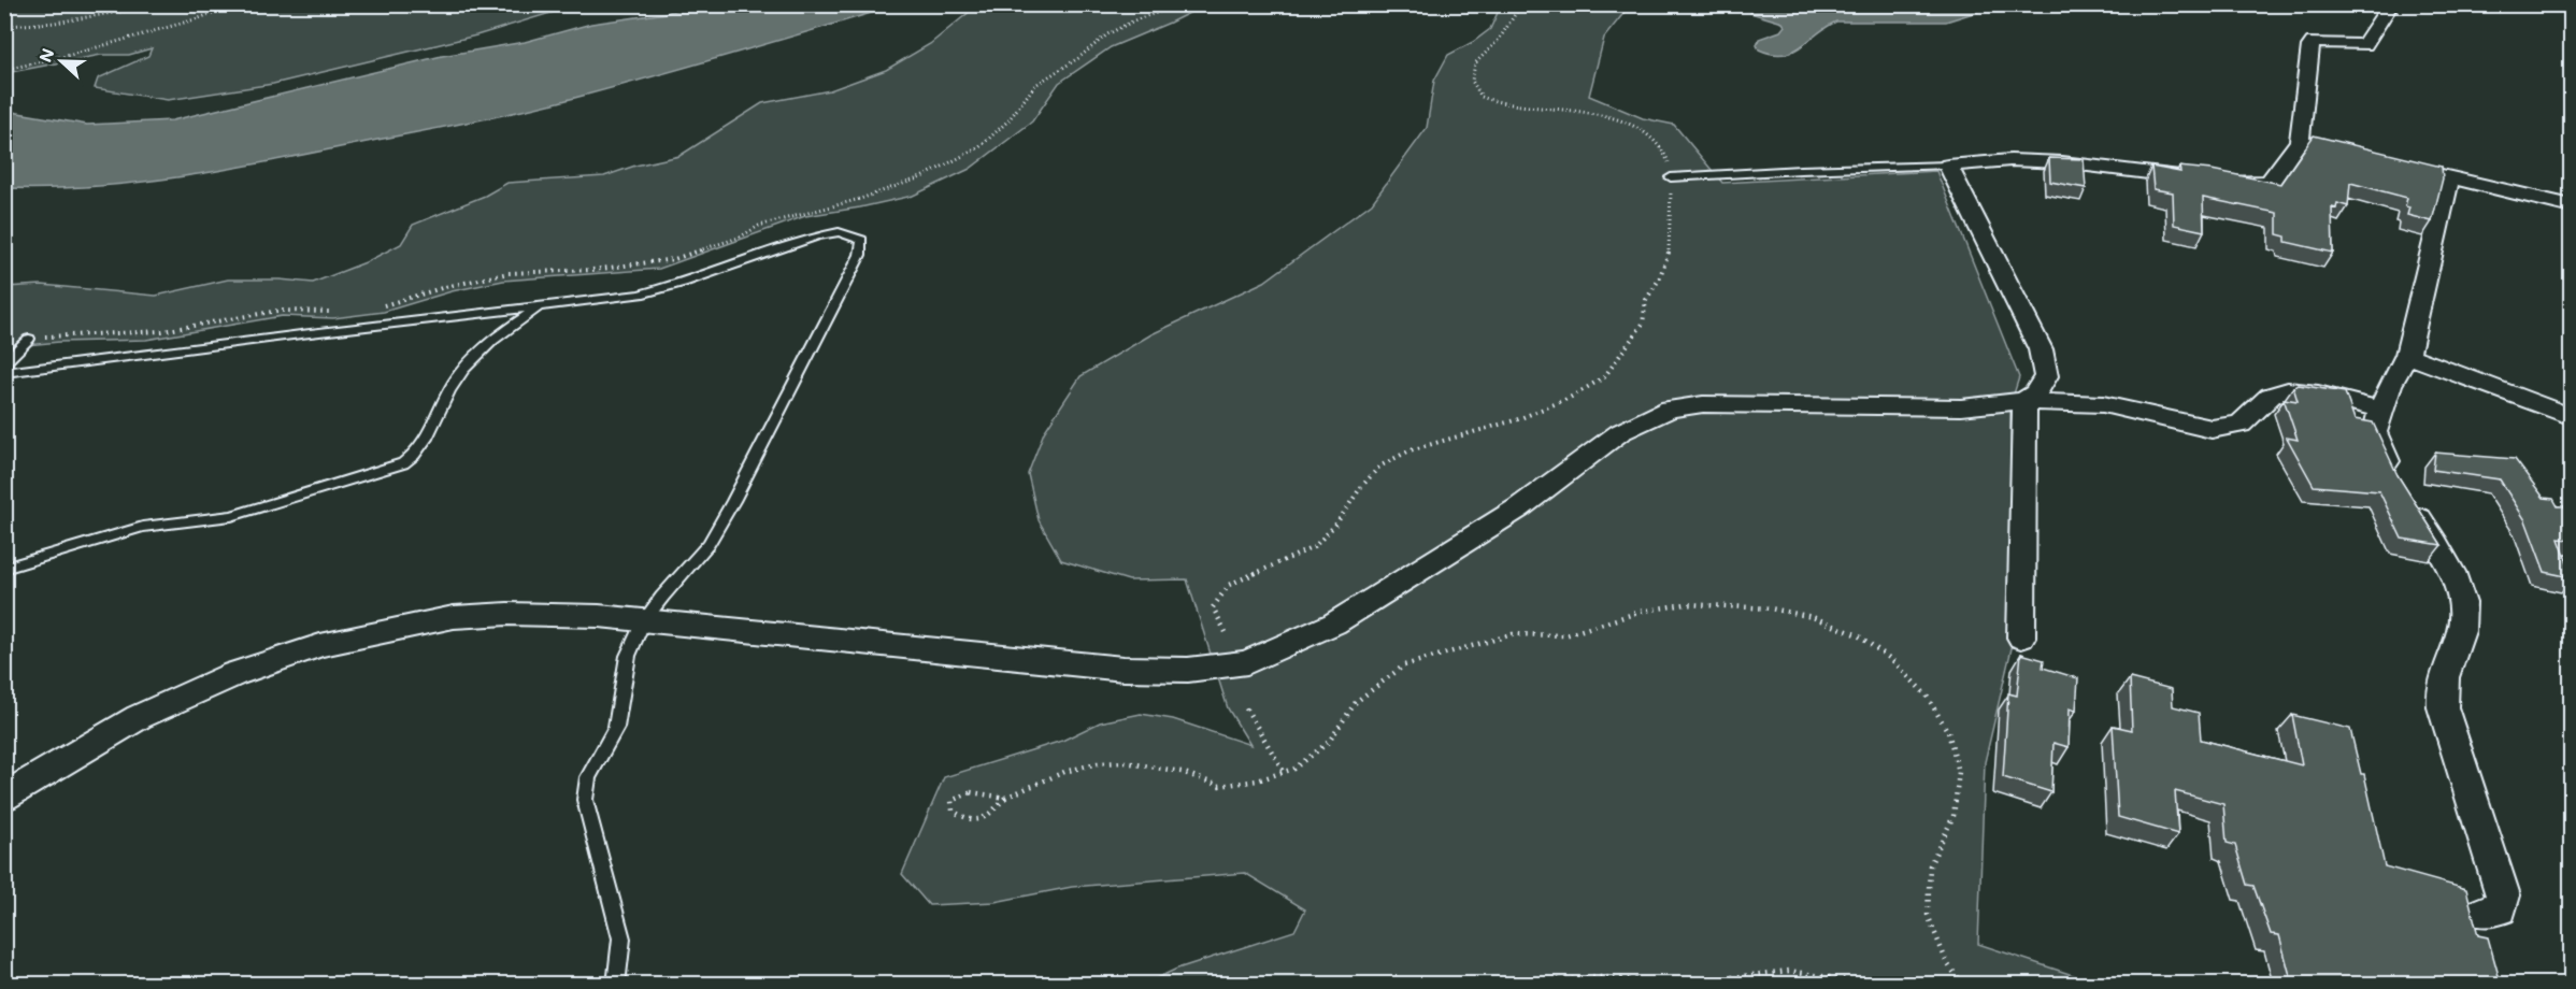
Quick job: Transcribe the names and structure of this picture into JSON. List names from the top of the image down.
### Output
{
  "north": "left"
}
